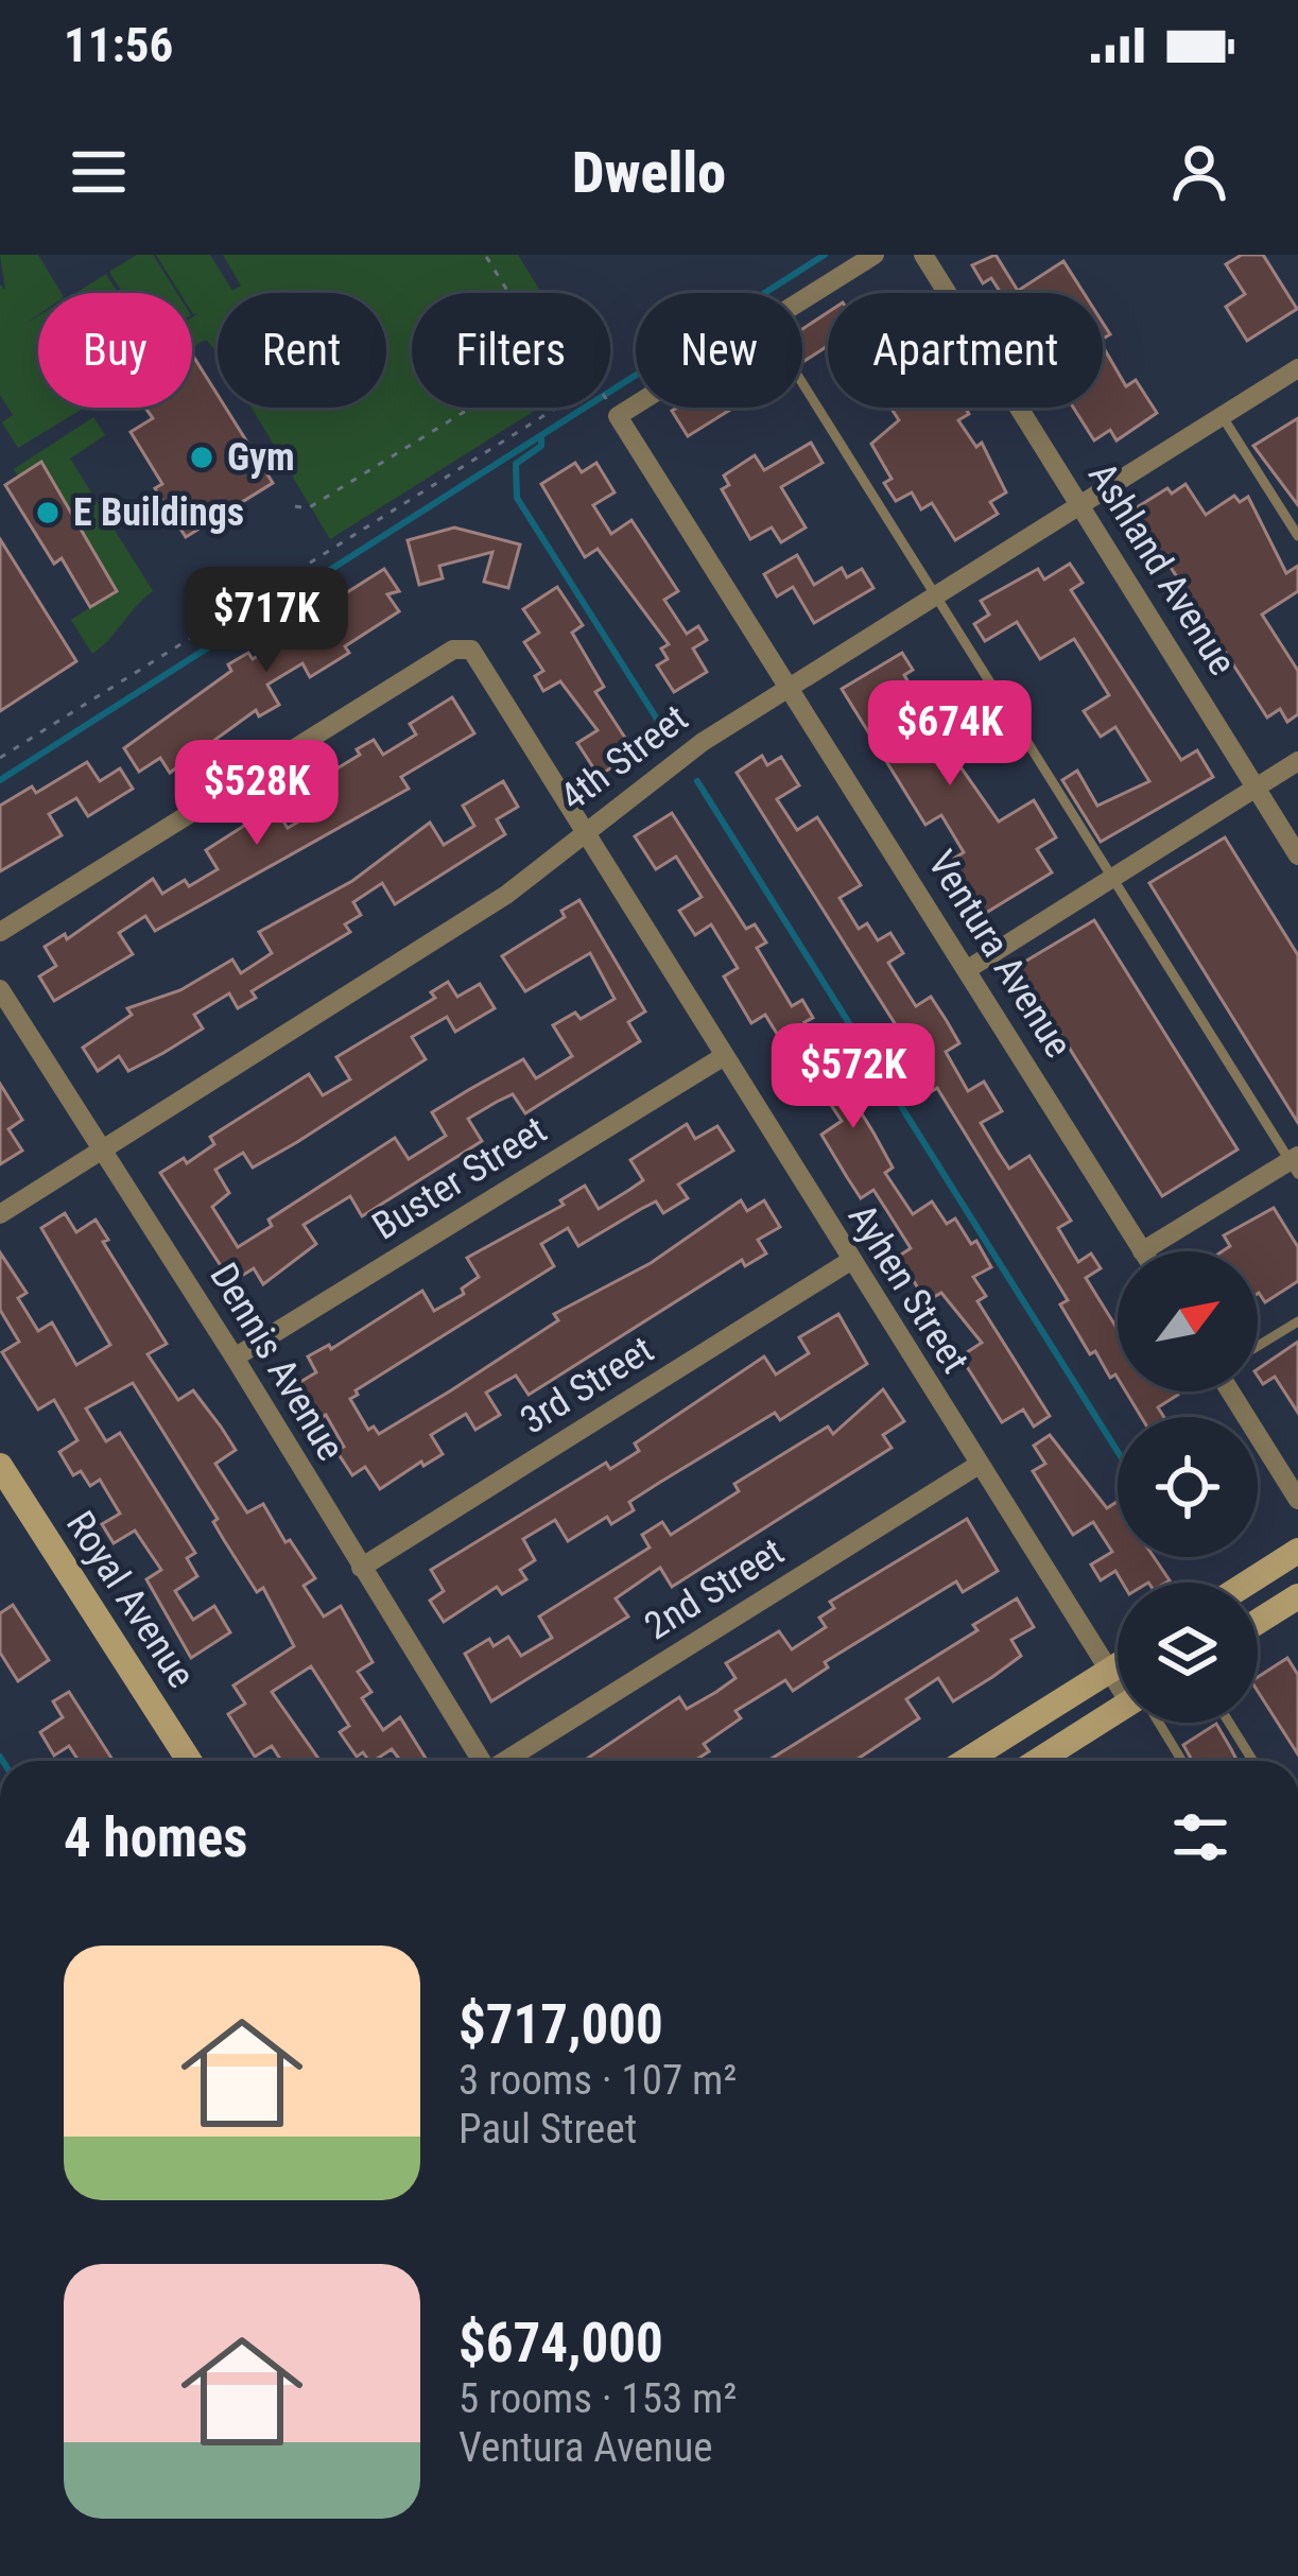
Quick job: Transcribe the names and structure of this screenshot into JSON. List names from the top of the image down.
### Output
{
  "streets": {
    "main road": ["Royal Avenue"],
    "street": [
      "Ashland Avenue",
      "4th Street",
      "Ventura Avenue",
      "Buster Street",
      "Ayhen Street",
      "Dennis Avenue",
      "3rd Street",
      "2nd Street"
    ]
  },
  "crossings": [
    ["Ashland Avenue", "4th Street"],
    ["4th Street", "Ventura Avenue"],
    ["4th Street", "Ayhen Street"],
    ["4th Street", "Dennis Avenue"],
    ["Buster Street", "Ayhen Street"],
    ["Buster Street", "Dennis Avenue"],
    ["Ayhen Street", "3rd Street"],
    ["Ayhen Street", "2nd Street"],
    ["Dennis Avenue", "3rd Street"]
  ],
  "places": ["Gym", "E Buildings"],
  "north": "top right",
  "page": {
    "status": "11:56",
    "header": "Dwello",
    "chip": [
      "Buy",
      "Rent",
      "Filters",
      "New",
      "Apartment"
    ],
    "price": [
      "$717K",
      "$674K",
      "$528K",
      "$572K"
    ],
    "heading": "4 homes",
    "list": [
      {
        "name": "$717,000",
        "note": "3 rooms · 107 m² · Paul Street"
      },
      {
        "name": "$674,000",
        "note": "5 rooms · 153 m² · Ventura Avenue"
      }
    ]
  }
}
